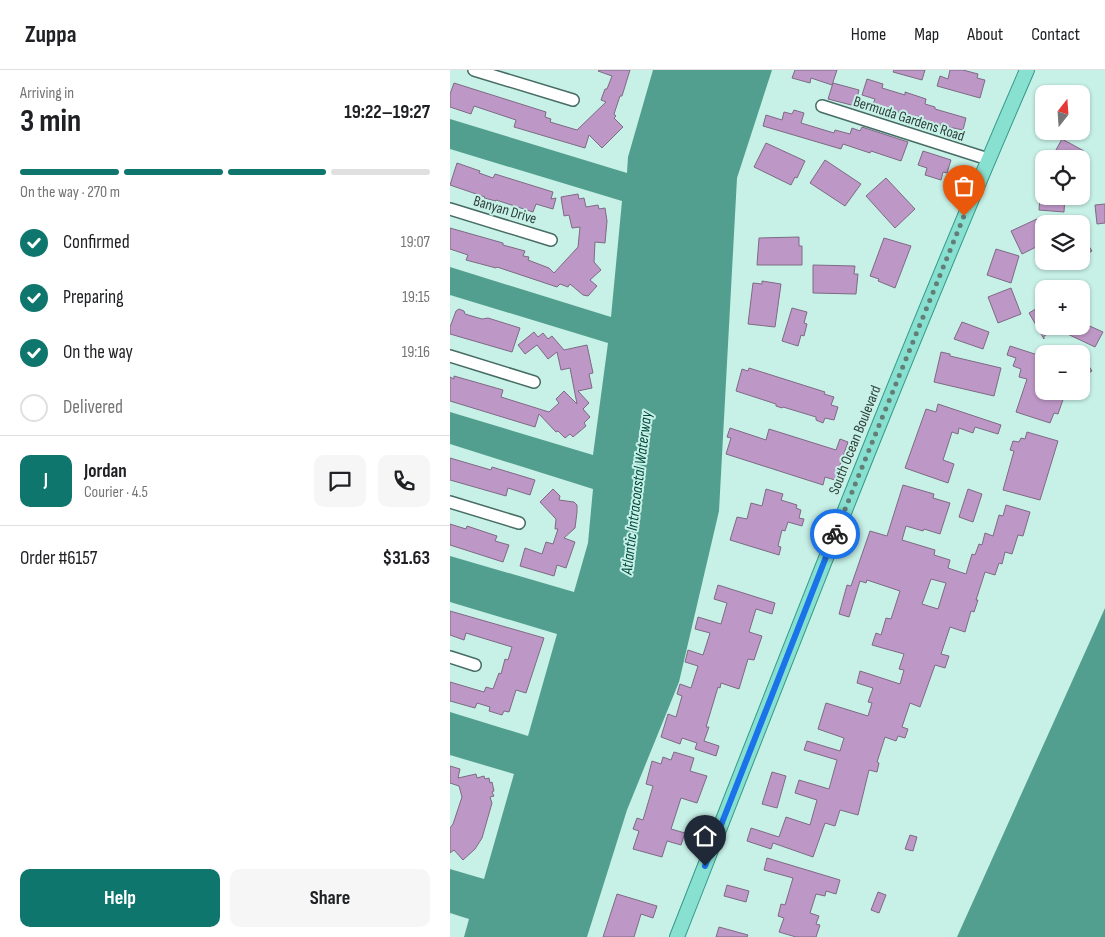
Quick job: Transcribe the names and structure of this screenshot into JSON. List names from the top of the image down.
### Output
{
  "streets": {
    "main road": ["South Ocean Boulevard"],
    "street": ["Bermuda Gardens Road", "Banyan Drive"]
  },
  "crossings": [
    ["Bermuda Gardens Road", "South Ocean Boulevard"]
  ],
  "water": ["Atlantic Intracoastal Waterway"],
  "north": "top",
  "page": {
    "header": "Zuppa",
    "nav": [
      "Home",
      "Map",
      "About",
      "Contact"
    ],
    "heading": ["3 min", "Arriving in", "19:22–19:27"],
    "panel": [
      "Jordan",
      "Courier · 4.5",
      "Order #6157",
      "$31.63"
    ],
    "map_buttons": ["+", "−"],
    "bar": "On the way · 270 m",
    "list": [
      ["Confirmed", "19:07"],
      ["Preparing", "19:15"],
      ["On the way", "19:16"],
      "Delivered"
    ],
    "round": "J",
    "buttons": ["Help", "Share"]
  }
}
